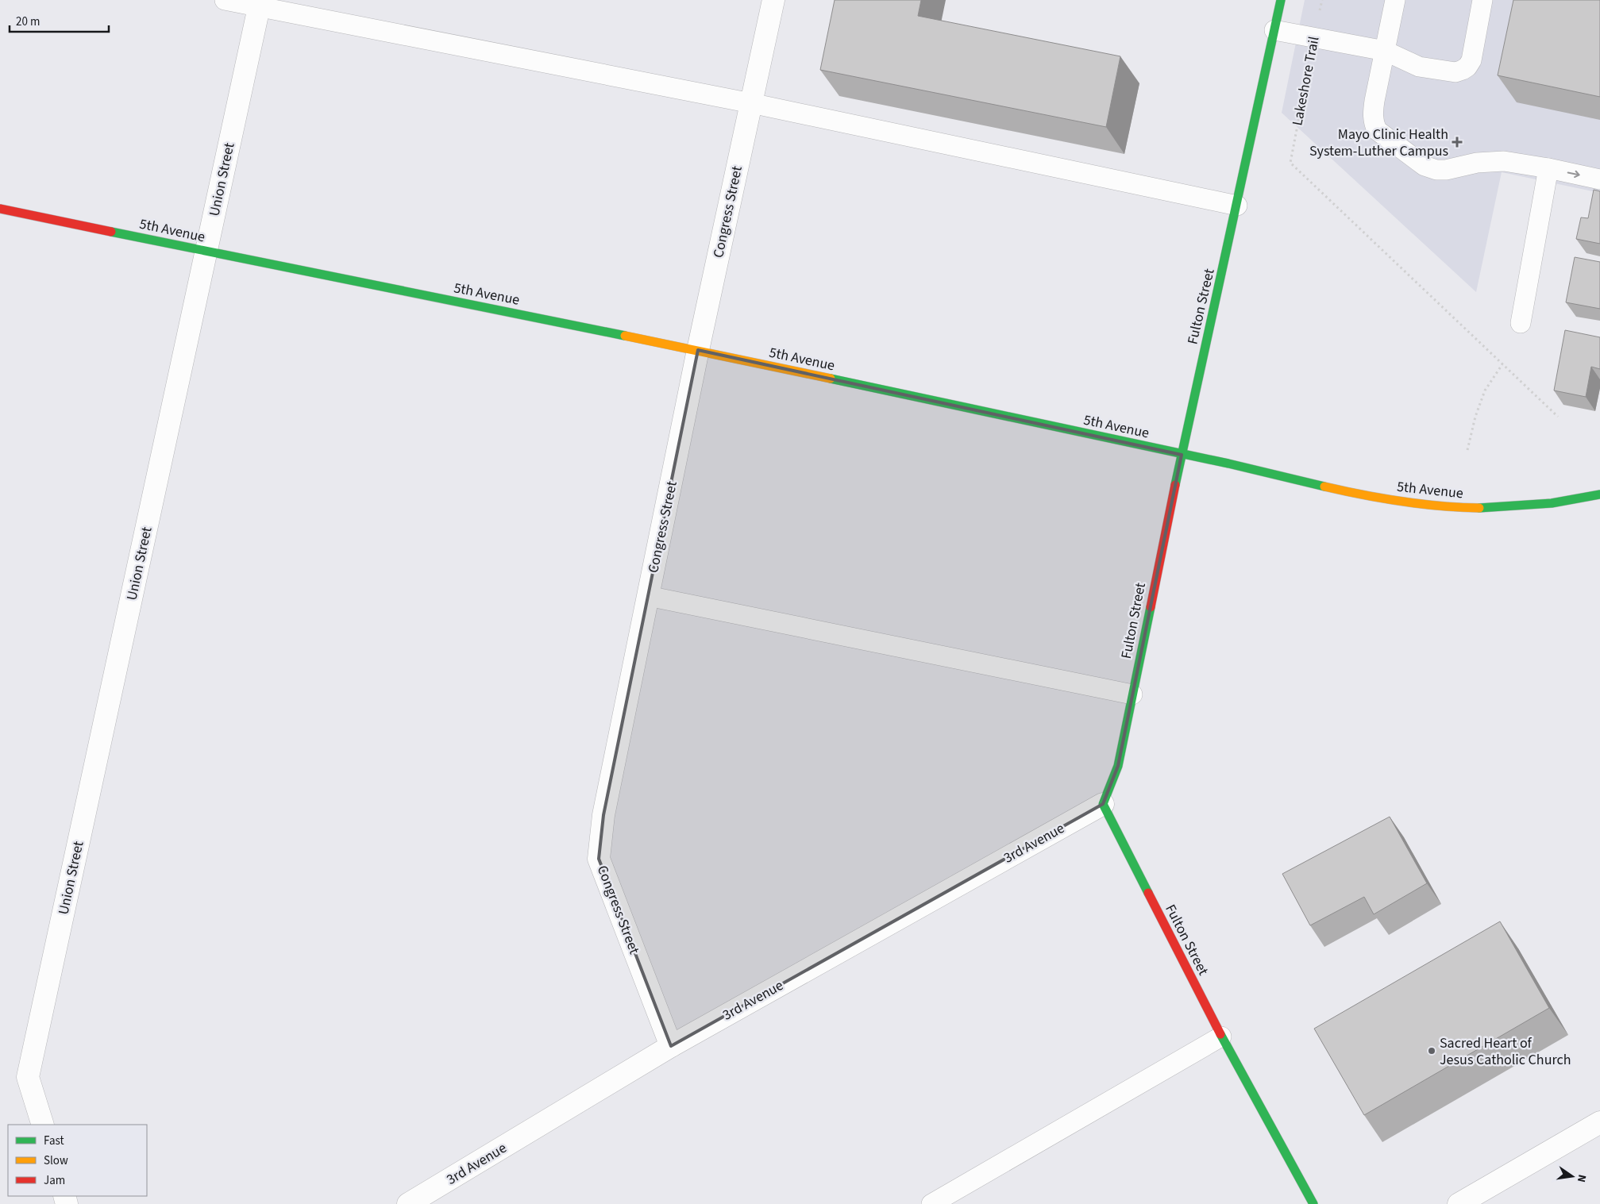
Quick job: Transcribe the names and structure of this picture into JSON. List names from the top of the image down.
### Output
{
  "streets": {
    "main road": ["5th Avenue", "Fulton Street"],
    "street": ["Union Street", "Congress Street", "3rd Avenue"],
    "path": ["Lakeshore Trail"]
  },
  "crossings": [
    ["Union Street", "5th Avenue"],
    ["Congress Street", "5th Avenue"],
    ["Congress Street", "3rd Avenue"],
    ["5th Avenue", "Fulton Street"],
    ["Fulton Street", "3rd Avenue"]
  ],
  "places": {
    "health": ["Mayo Clinic Health System-Luther Campus"],
    "other": ["Sacred Heart of Jesus Catholic Church"]
  },
  "legend": ["Fast", "Slow", "Jam"],
  "scale_bar": "20 m",
  "north": "right"
}
